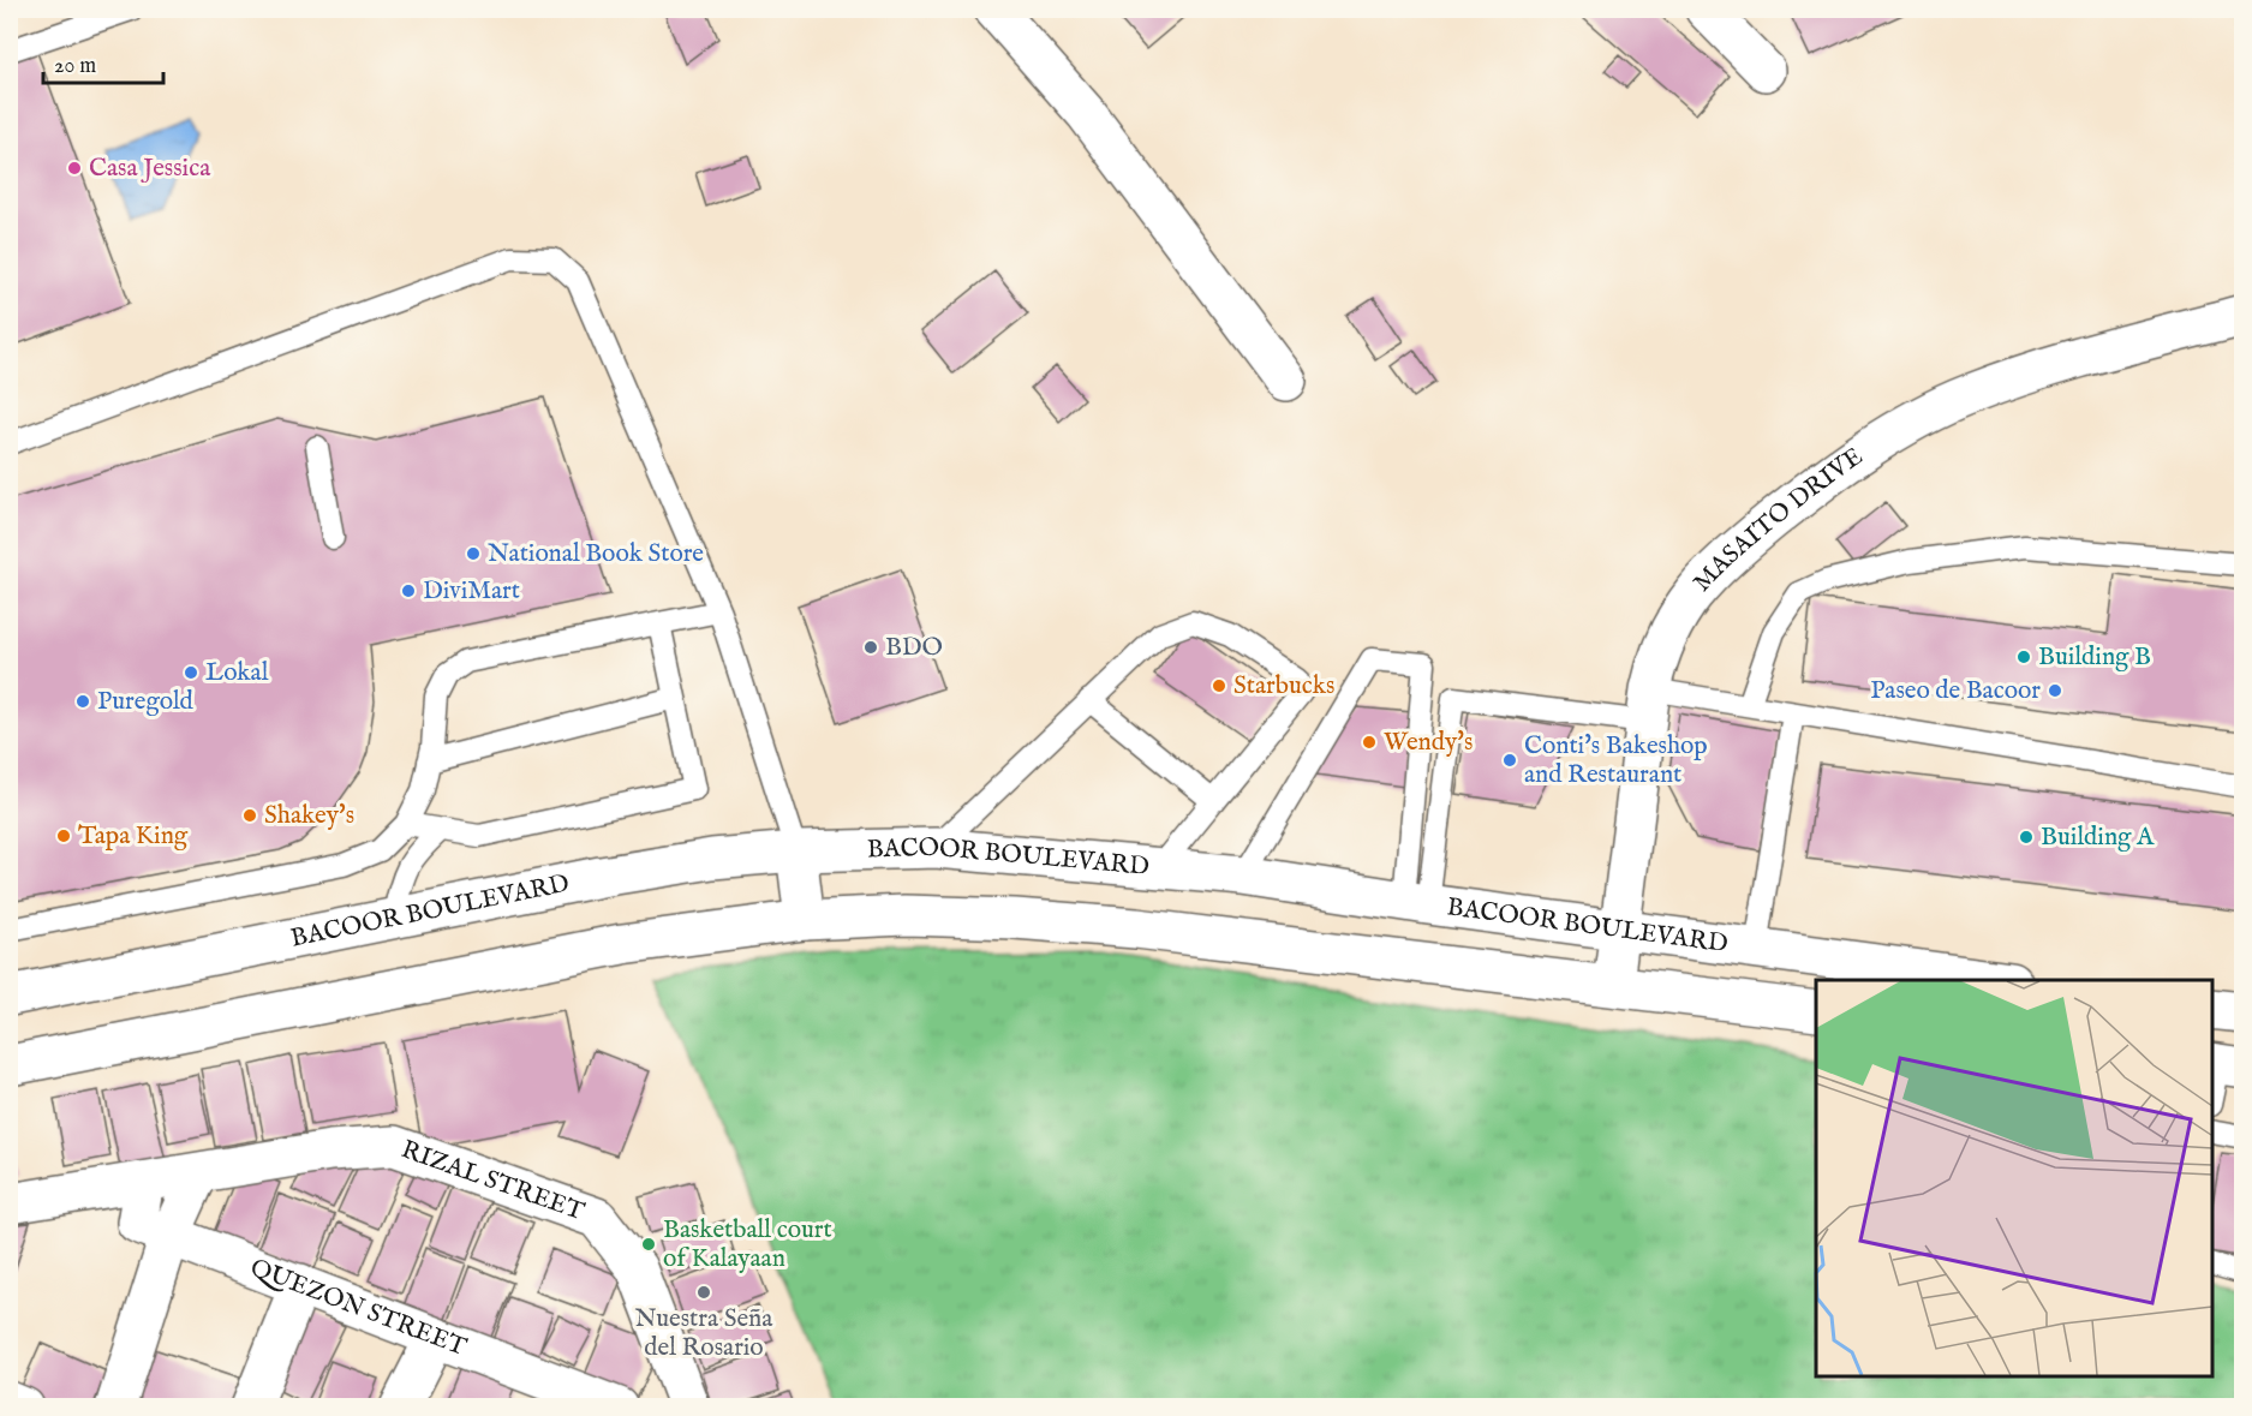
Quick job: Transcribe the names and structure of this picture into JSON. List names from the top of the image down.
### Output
{
  "streets": {
    "main road": [
      "MASAITO DRIVE",
      "BACOOR BOULEVARD",
      "RIZAL STREET",
      "QUEZON STREET"
    ]
  },
  "crossings": [
    ["MASAITO DRIVE", "BACOOR BOULEVARD"],
    ["RIZAL STREET", "QUEZON STREET"]
  ],
  "places": [
    "Casa Jessica",
    "National Book Store",
    "DiviMart",
    "BDO",
    "Building B",
    "Lokal",
    "Starbucks",
    "Paseo de Bacoor",
    "Puregold",
    "Wendy's",
    "Conti's Bakeshop and Restaurant",
    "Shakey's",
    "Tapa King",
    "Building A",
    "Basketball court of Kalayaan",
    "Nuestra Seña del Rosario"
  ],
  "scale_bar": "20 m"
}
